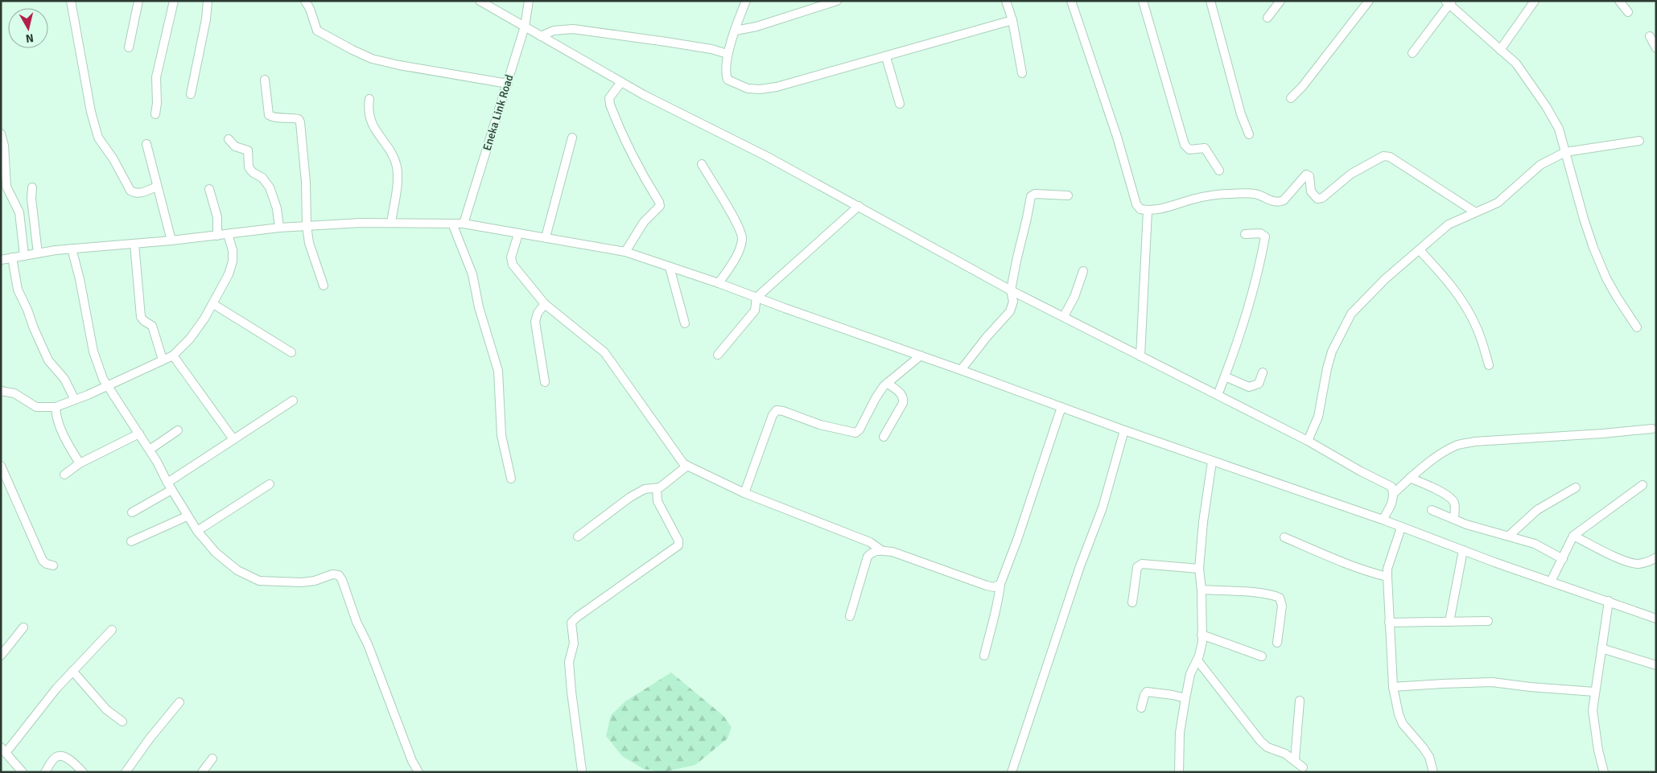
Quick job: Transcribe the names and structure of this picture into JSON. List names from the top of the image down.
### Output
{
  "streets": {
    "street": ["Eneka Link Road"]
  },
  "north": "bottom"
}
